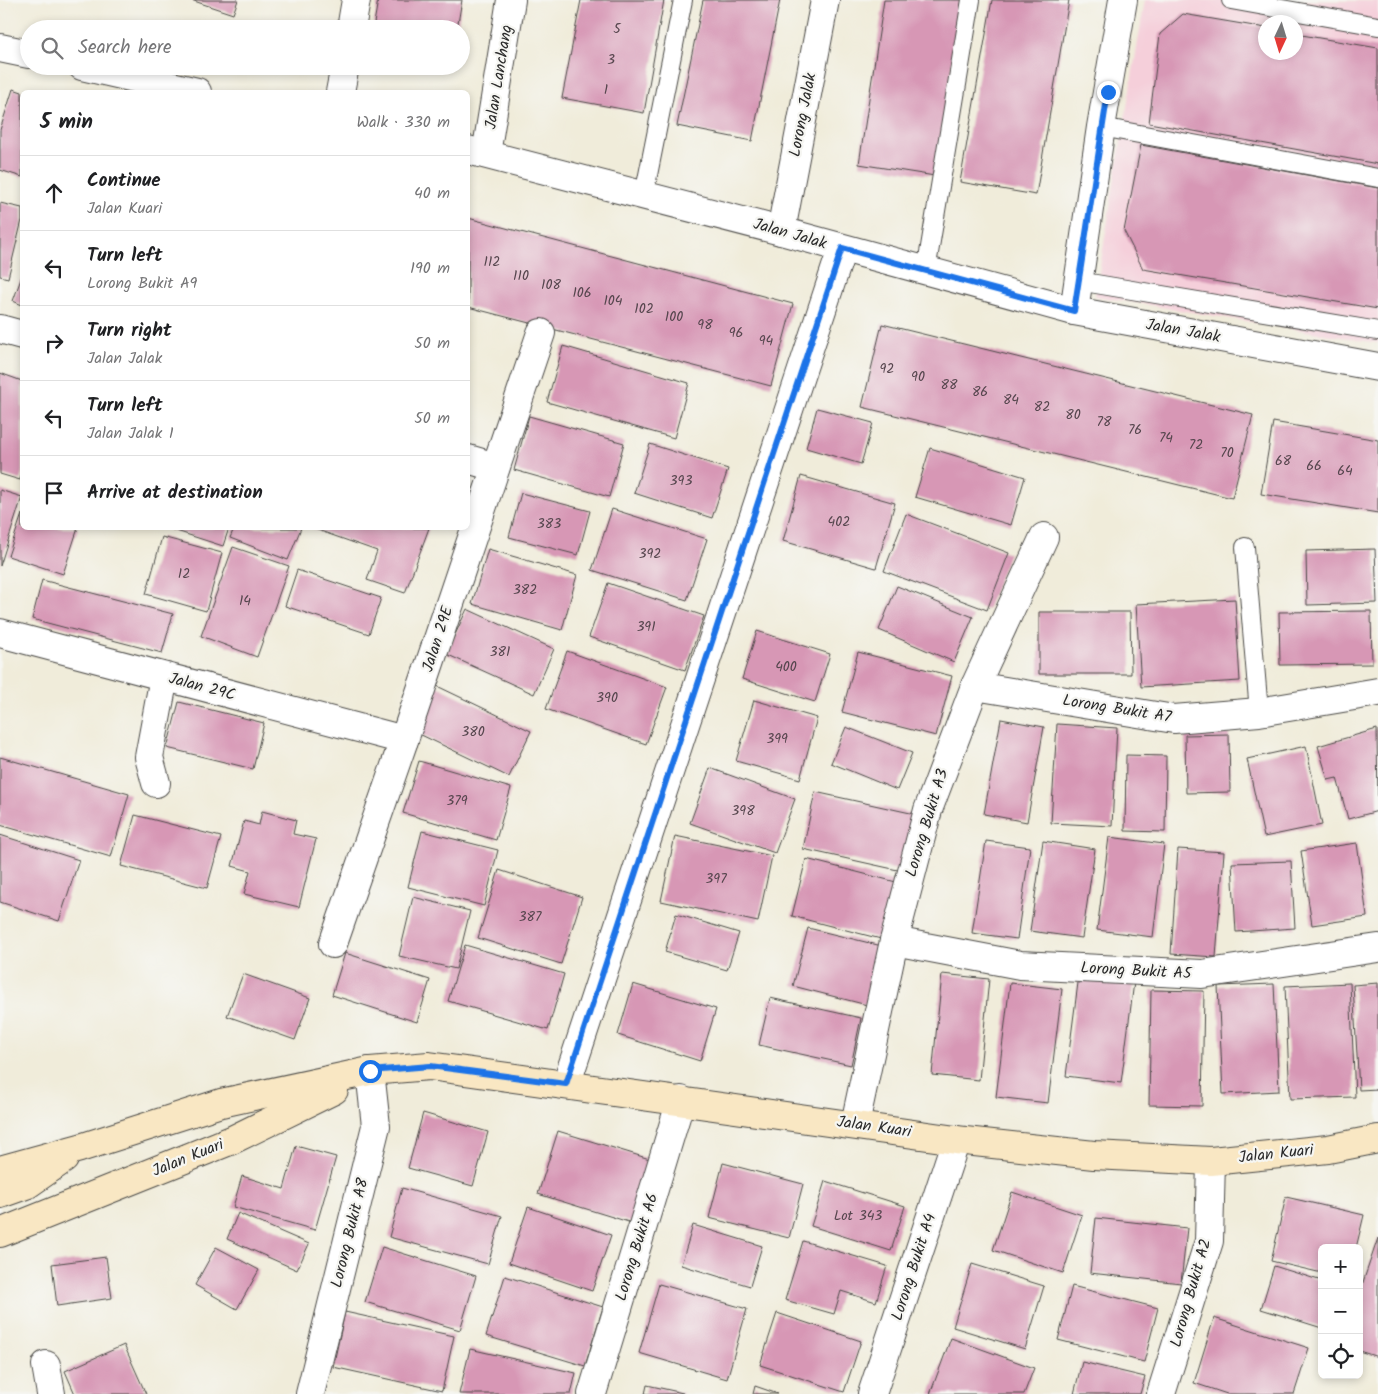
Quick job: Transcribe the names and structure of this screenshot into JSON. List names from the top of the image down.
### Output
{
  "streets": {
    "street": [
      "Jalan Lanchang",
      "Lorong Jalak",
      "Jalan Jalak",
      "Jalan 29E",
      "Jalan 29C",
      "Lorong Bukit A7",
      "Lorong Bukit A3",
      "Lorong Bukit A5",
      "Jalan Kuari",
      "Lorong Bukit A8",
      "Lorong Bukit A6",
      "Lorong Bukit A4",
      "Lorong Bukit A2"
    ]
  },
  "crossings": [
    ["Jalan Lanchang", "Jalan Jalak"],
    ["Lorong Jalak", "Jalan Jalak"],
    ["Jalan 29E", "Jalan 29C"],
    ["Lorong Bukit A7", "Lorong Bukit A3"],
    ["Lorong Bukit A3", "Lorong Bukit A5"],
    ["Lorong Bukit A3", "Jalan Kuari"],
    ["Jalan Kuari", "Lorong Bukit A8"],
    ["Jalan Kuari", "Lorong Bukit A6"],
    ["Jalan Kuari", "Lorong Bukit A4"],
    ["Jalan Kuari", "Lorong Bukit A2"]
  ],
  "house_numbers": [
    "5",
    "3",
    "1",
    "112",
    "110",
    "108",
    "106",
    "104",
    "102",
    "100",
    "98",
    "96",
    "94",
    "92",
    "90",
    "88",
    "86",
    "84",
    "82",
    "80",
    "78",
    "76",
    "74",
    "72",
    "70",
    "68",
    "66",
    "64",
    "393",
    "402",
    "383",
    "392",
    "12",
    "382",
    "14",
    "391",
    "381",
    "400",
    "390",
    "380",
    "399",
    "379",
    "398",
    "397",
    "387",
    "Lot 343"
  ],
  "north": "bottom",
  "page": {
    "search": "Search here",
    "heading": ["5 min", "Walk · 330 m"],
    "list": [
      ["Continue", "Jalan Kuari", "40 m"],
      ["Turn left", "Lorong Bukit A9", "190 m"],
      ["Turn right", "Jalan Jalak", "50 m"],
      ["Turn left", "Jalan Jalak 1", "50 m"],
      "Arrive at destination"
    ],
    "map_buttons": ["+", "−"]
  }
}
